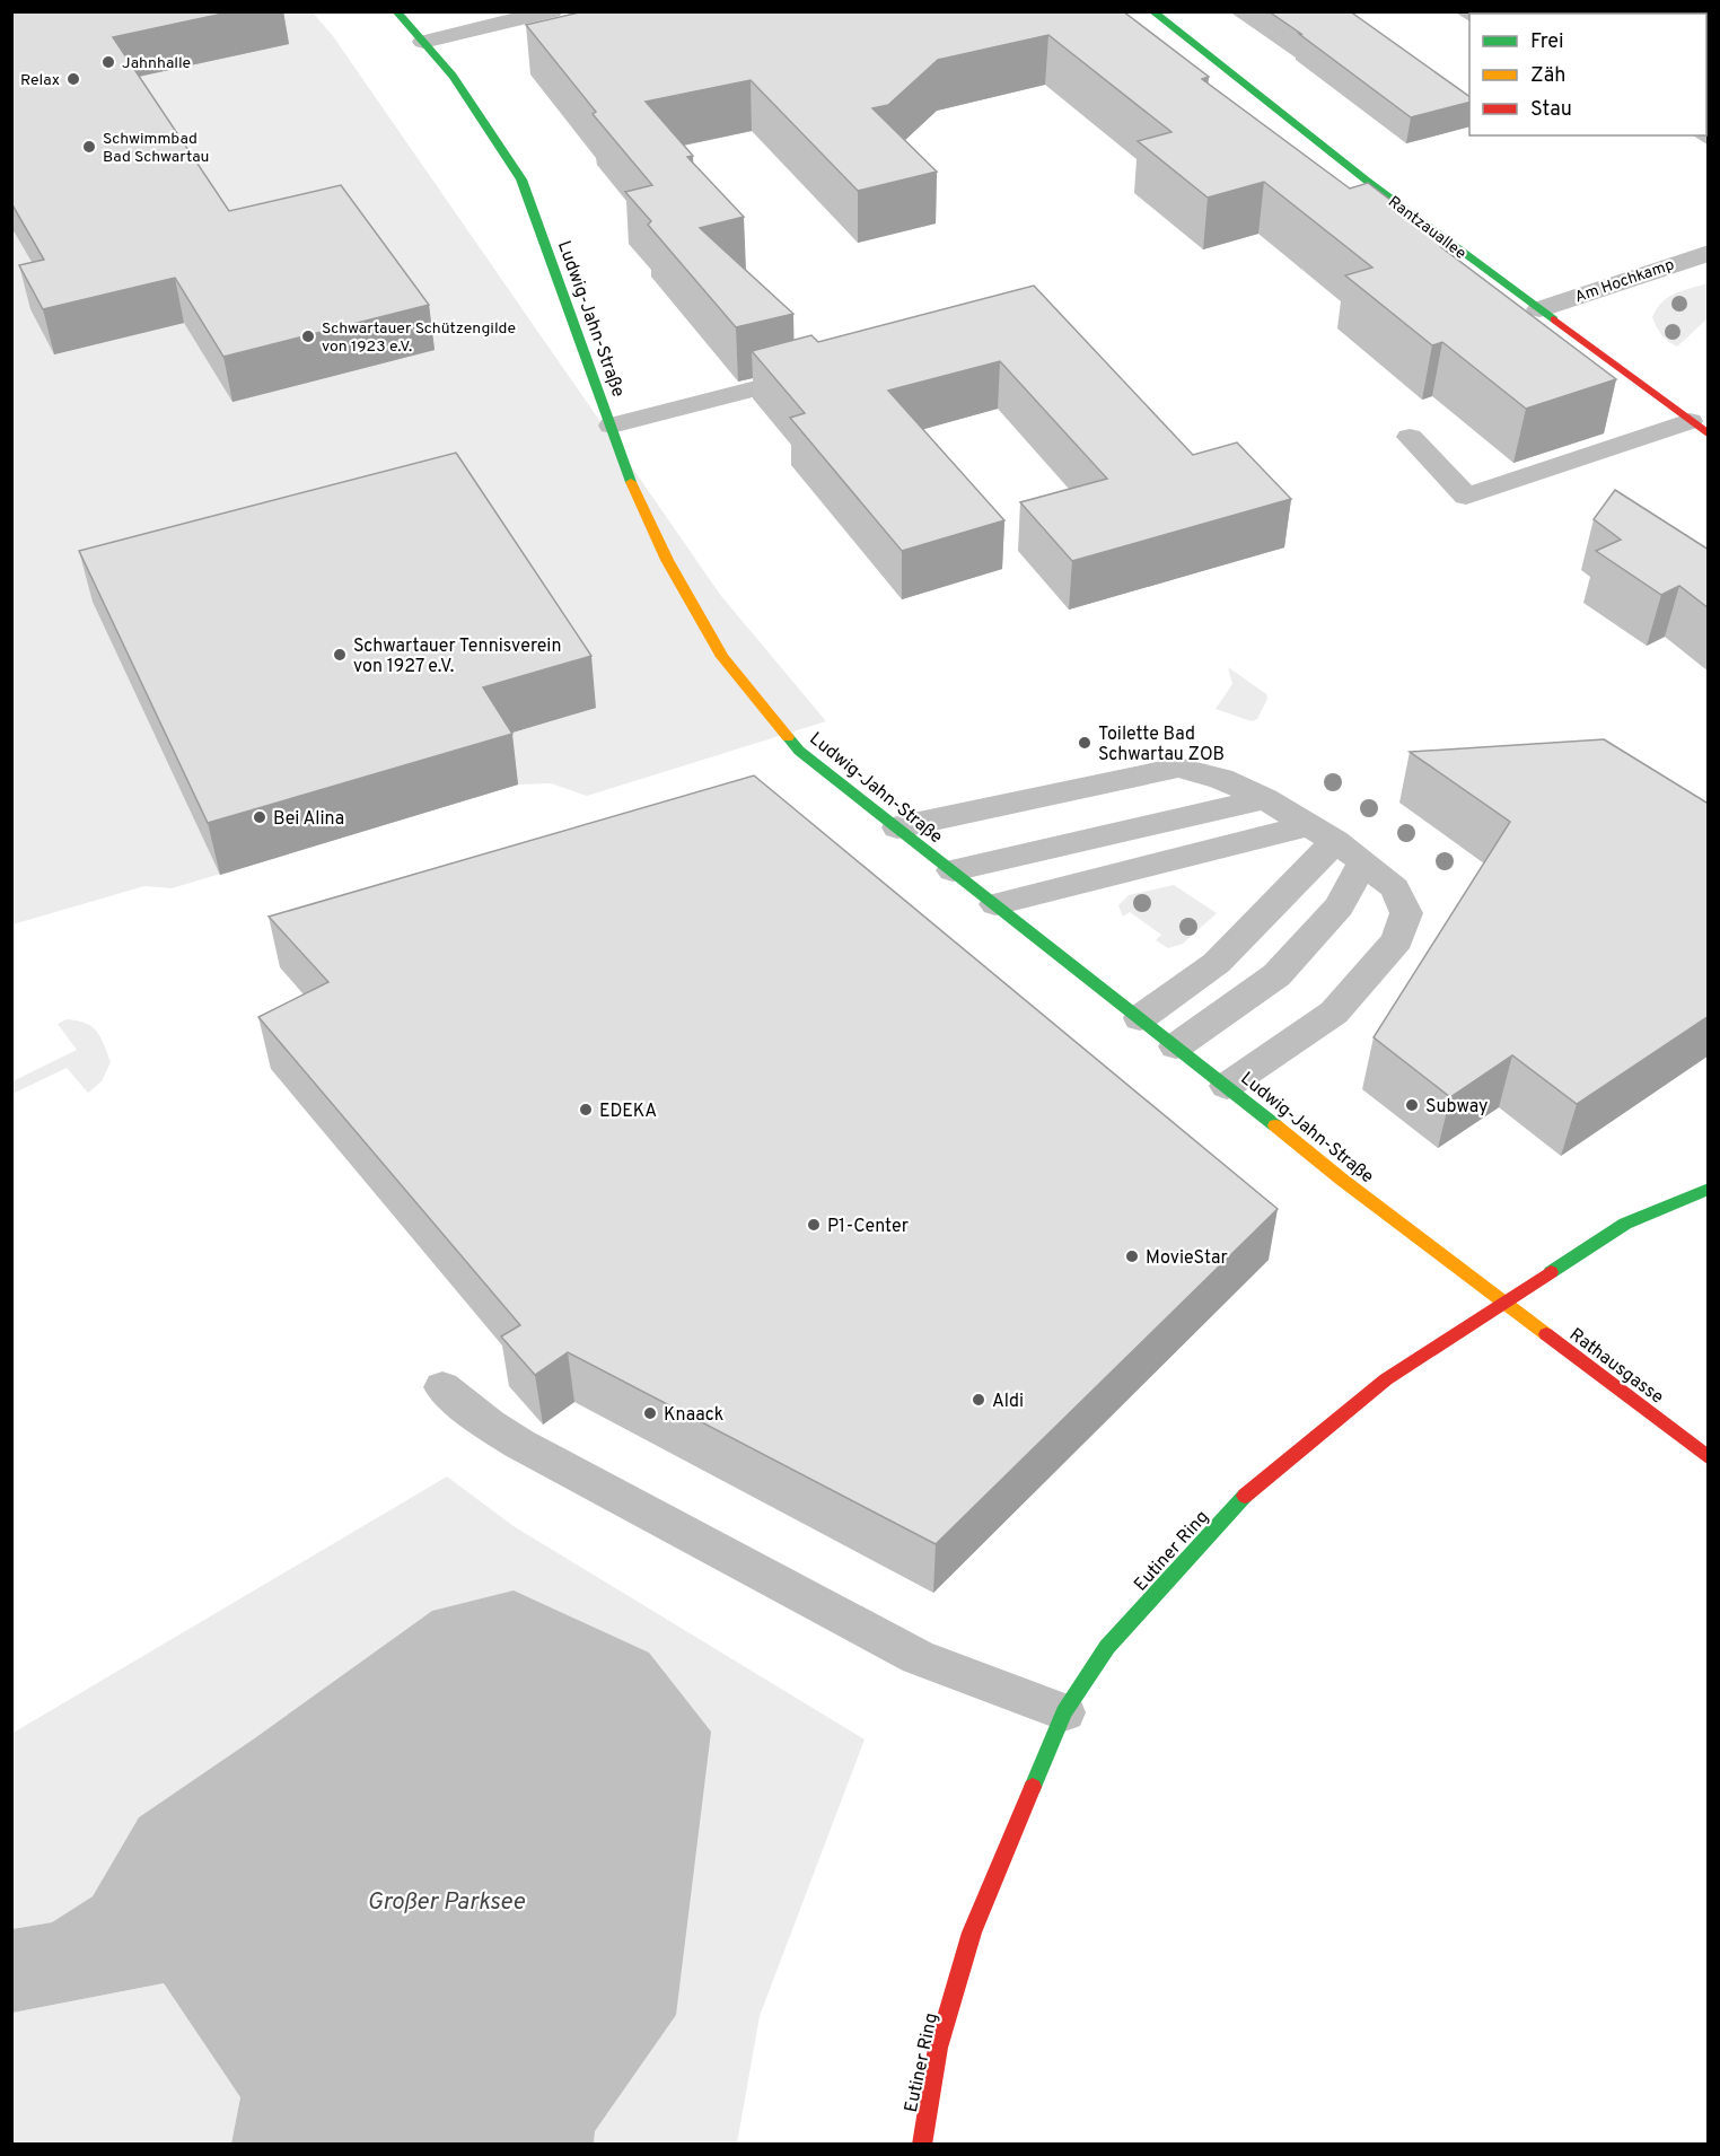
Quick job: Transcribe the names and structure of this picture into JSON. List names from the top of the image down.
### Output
{
  "streets": {
    "street": [
      "Rantzauallee",
      "Am Hochkamp",
      "Ludwig-Jahn-Straße",
      "Rathausgasse",
      "Eutiner Ring"
    ]
  },
  "crossings": [
    ["Rantzauallee", "Am Hochkamp"],
    ["Ludwig-Jahn-Straße", "Rathausgasse"],
    ["Ludwig-Jahn-Straße", "Eutiner Ring"],
    ["Rathausgasse", "Eutiner Ring"]
  ],
  "water": ["Großer Parksee"],
  "places": [
    "Jahnhalle",
    "Relax",
    "Schwimmbad Bad Schwartau",
    "Schwartauer Schützengilde von 1923 e.V.",
    "Schwartauer Tennisverein von 1927 e.V.",
    "Toilette Bad Schwartau ZOB",
    "Bei Alina",
    "Subway",
    "EDEKA",
    "P1-Center",
    "MovieStar",
    "Aldi",
    "Knaack"
  ],
  "legend": ["Frei", "Zäh", "Stau"]
}
